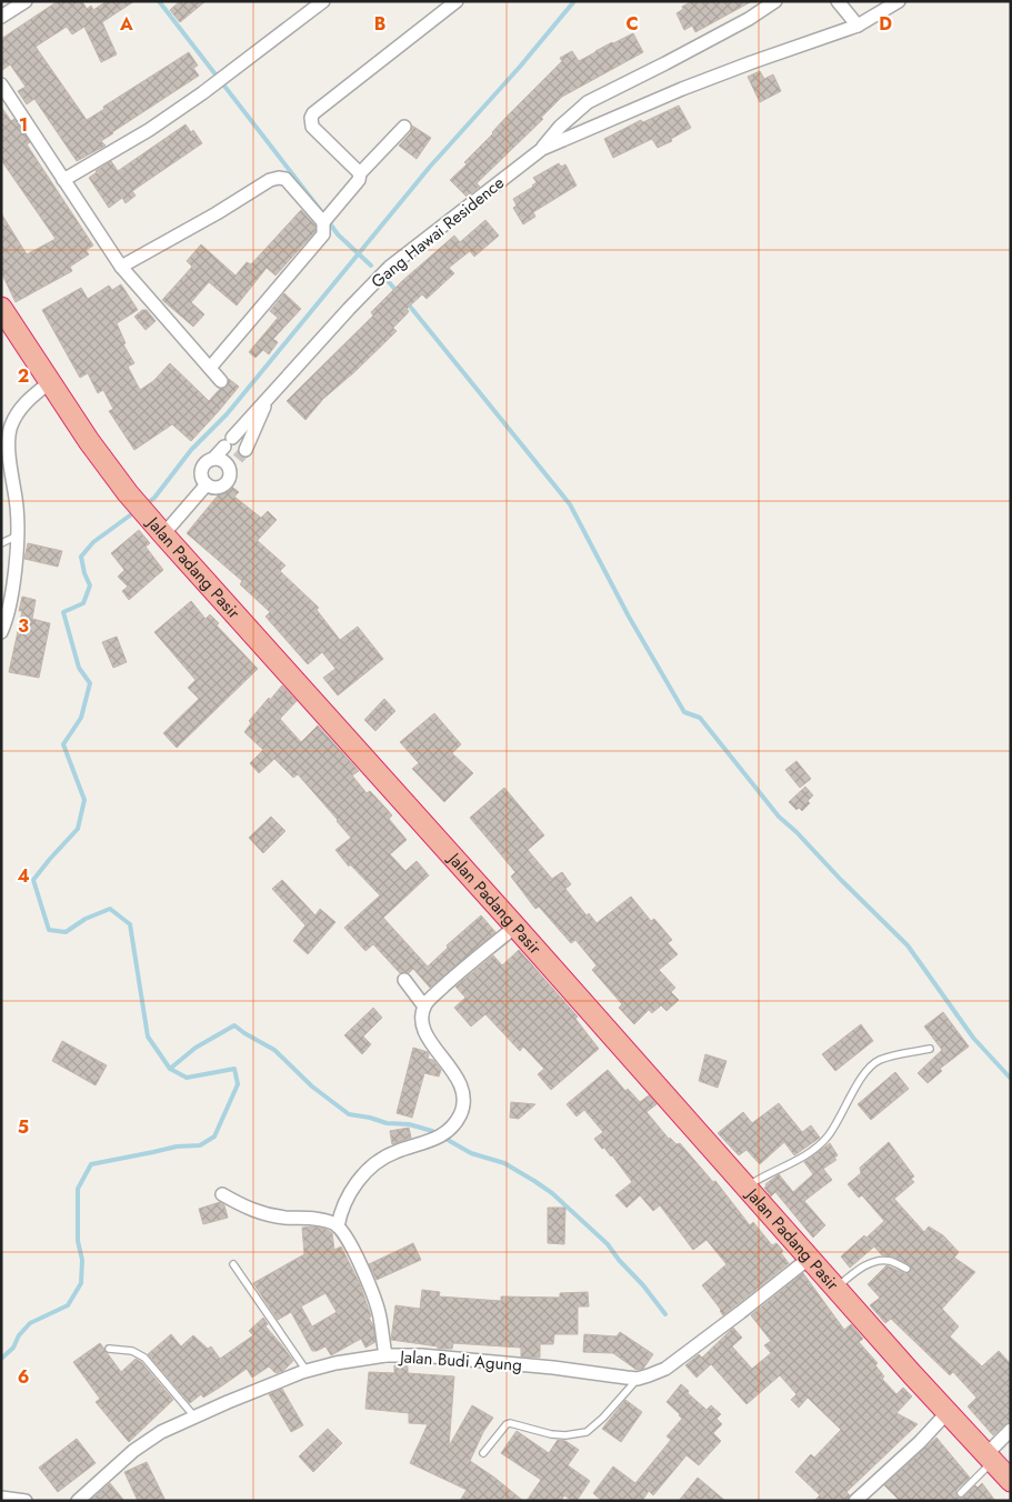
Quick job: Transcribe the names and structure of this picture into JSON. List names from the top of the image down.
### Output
{
  "streets": {
    "highway": ["Jalan Padang Pasir"],
    "street": ["Gang Hawai Residence", "Jalan Budi Agung"]
  },
  "crossings": [
    ["Jalan Padang Pasir", "Jalan Budi Agung"]
  ],
  "grid": {
    "columns": [
      "A",
      "B",
      "C",
      "D"
    ],
    "rows": [
      "1",
      "2",
      "3",
      "4",
      "5",
      "6"
    ]
  }
}
